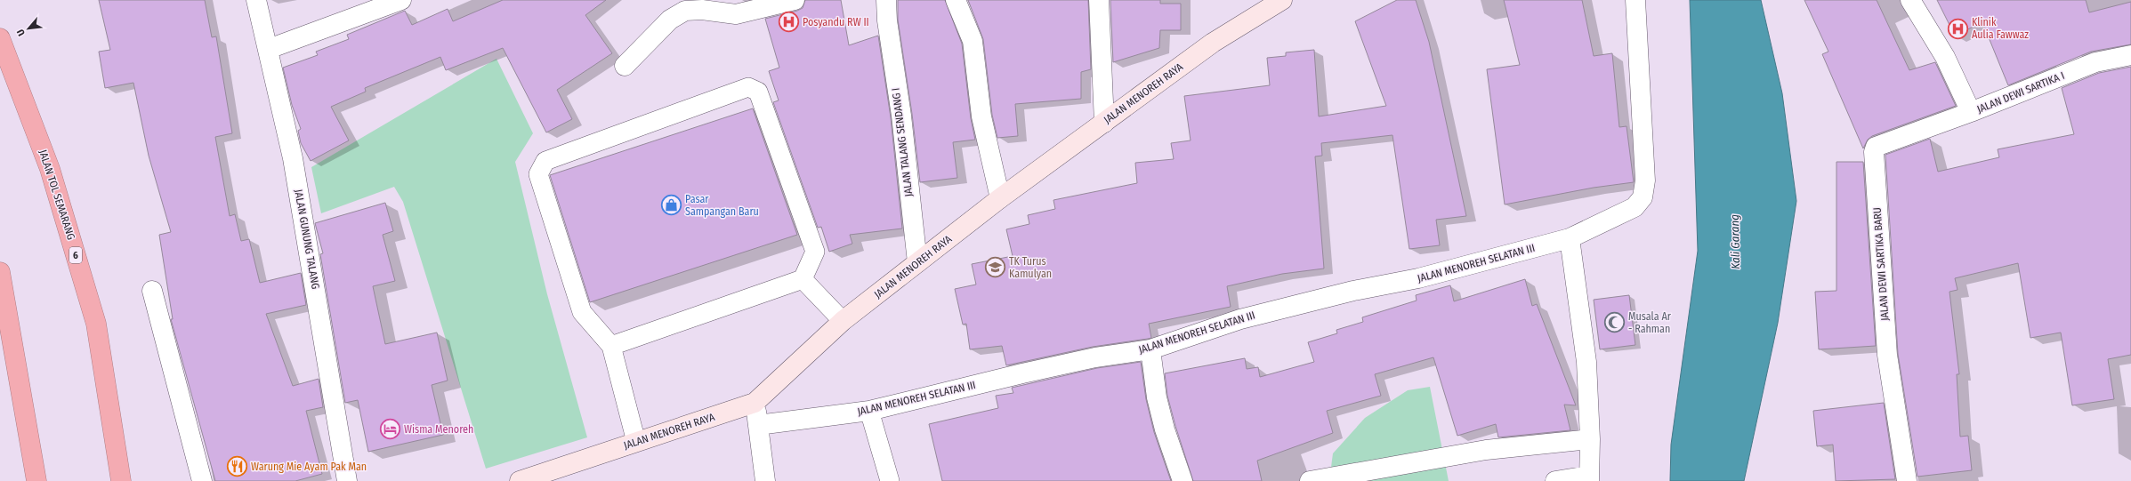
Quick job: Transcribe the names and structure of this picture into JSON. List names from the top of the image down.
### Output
{
  "streets": {
    "highway": ["JALAN TOL SEMARANG", "6"],
    "main road": ["JALAN MENOREH RAYA"],
    "street": [
      "JALAN DEWI SARTIKA I",
      "JALAN TALANG SENDANG I",
      "JALAN GUNUNG TALANG",
      "JALAN MENOREH SELATAN III",
      "JALAN DEWI SARTIKA BARU"
    ]
  },
  "crossings": [
    ["JALAN DEWI SARTIKA I", "JALAN DEWI SARTIKA BARU"],
    ["JALAN MENOREH RAYA", "JALAN TALANG SENDANG I"]
  ],
  "water": ["Kali Garang"],
  "places": {
    "hospital": ["Posyandu RW II", "Klinik Aulia Fawwaz"],
    "shop": ["Pasar Sampangan Baru"],
    "school or university": ["TK Turus Kamulyan"],
    "mosque": ["Musala Ar - Rahman"],
    "hotel": ["Wisma Menoreh"],
    "restaurant": ["Warung Mie Ayam Pak Man"]
  },
  "north": "bottom left"
}
